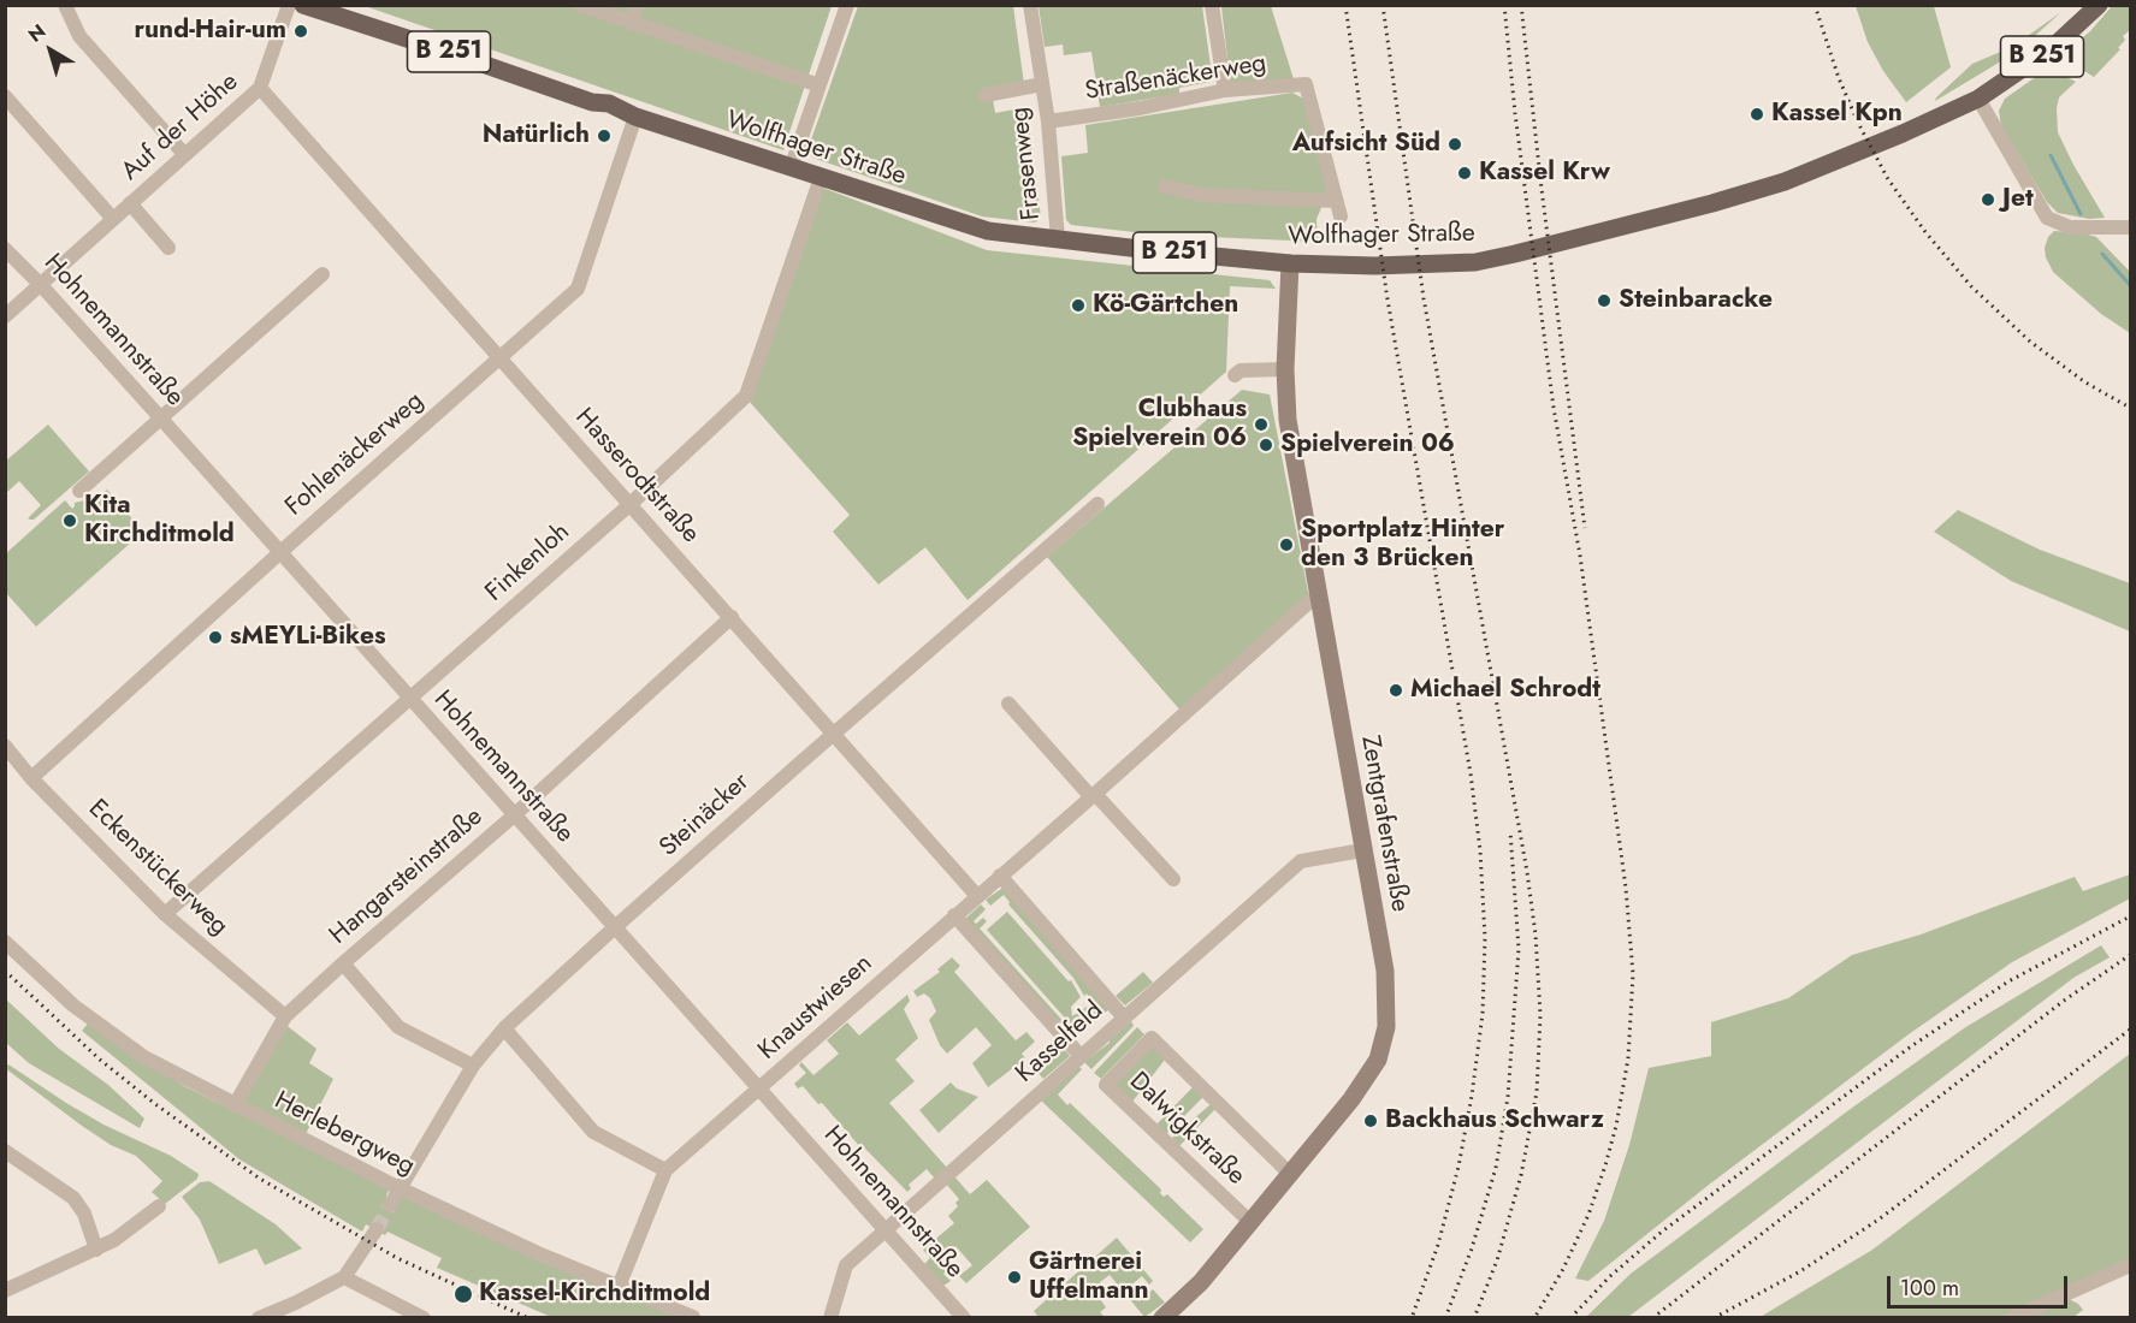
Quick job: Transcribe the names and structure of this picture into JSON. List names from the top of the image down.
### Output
{
  "streets": {
    "main road": ["B 251", "Wolfhager Straße"],
    "street": [
      "Straßenäckerweg",
      "Auf der Höhe",
      "Frasenweg",
      "Hohnemannstraße",
      "Fohlenäckerweg",
      "Hasserodtstraße",
      "Finkenloh",
      "Steinäcker",
      "Zentgrafenstraße",
      "Eckenstückerweg",
      "Hangarsteinstraße",
      "Knaustwiesen",
      "Kasselfeld",
      "Dalwigkstraße",
      "Herlebergweg"
    ]
  },
  "crossings": [
    ["Straßenäckerweg", "Wolfhager Straße"],
    ["Straßenäckerweg", "Frasenweg"],
    ["Auf der Höhe", "Hohnemannstraße"],
    ["Auf der Höhe", "Hasserodtstraße"],
    ["Wolfhager Straße", "Frasenweg"],
    ["Wolfhager Straße", "Fohlenäckerweg"],
    ["Wolfhager Straße", "Finkenloh"],
    ["Wolfhager Straße", "Zentgrafenstraße"],
    ["Hohnemannstraße", "Fohlenäckerweg"],
    ["Hohnemannstraße", "Finkenloh"],
    ["Hohnemannstraße", "Steinäcker"],
    ["Hohnemannstraße", "Hangarsteinstraße"],
    ["Hohnemannstraße", "Knaustwiesen"],
    ["Hohnemannstraße", "Kasselfeld"],
    ["Fohlenäckerweg", "Hasserodtstraße"],
    ["Fohlenäckerweg", "Eckenstückerweg"],
    ["Hasserodtstraße", "Finkenloh"],
    ["Hasserodtstraße", "Steinäcker"],
    ["Hasserodtstraße", "Hangarsteinstraße"],
    ["Hasserodtstraße", "Knaustwiesen"],
    ["Finkenloh", "Eckenstückerweg"],
    ["Steinäcker", "Herlebergweg"],
    ["Zentgrafenstraße", "Knaustwiesen"],
    ["Zentgrafenstraße", "Kasselfeld"],
    ["Zentgrafenstraße", "Dalwigkstraße"],
    ["Eckenstückerweg", "Hangarsteinstraße"],
    ["Hangarsteinstraße", "Herlebergweg"],
    ["Knaustwiesen", "Herlebergweg"]
  ],
  "places": [
    "rund-Hair-um",
    "Kassel Kpn",
    "Natürlich",
    "Aufsicht Süd",
    "Kassel Krw",
    "Jet",
    "Steinbaracke",
    "Kö-Gärtchen",
    "Clubhaus Spielverein 06",
    "Spielverein 06",
    "Kita Kirchditmold",
    "Sportplatz Hinter den 3 Brücken",
    "sMEYLi-Bikes",
    "Michael Schrodt",
    "Backhaus Schwarz",
    "Gärtnerei Uffelmann",
    "Kassel-Kirchditmold"
  ],
  "scale_bar": "100 m",
  "north": "top left"
}
